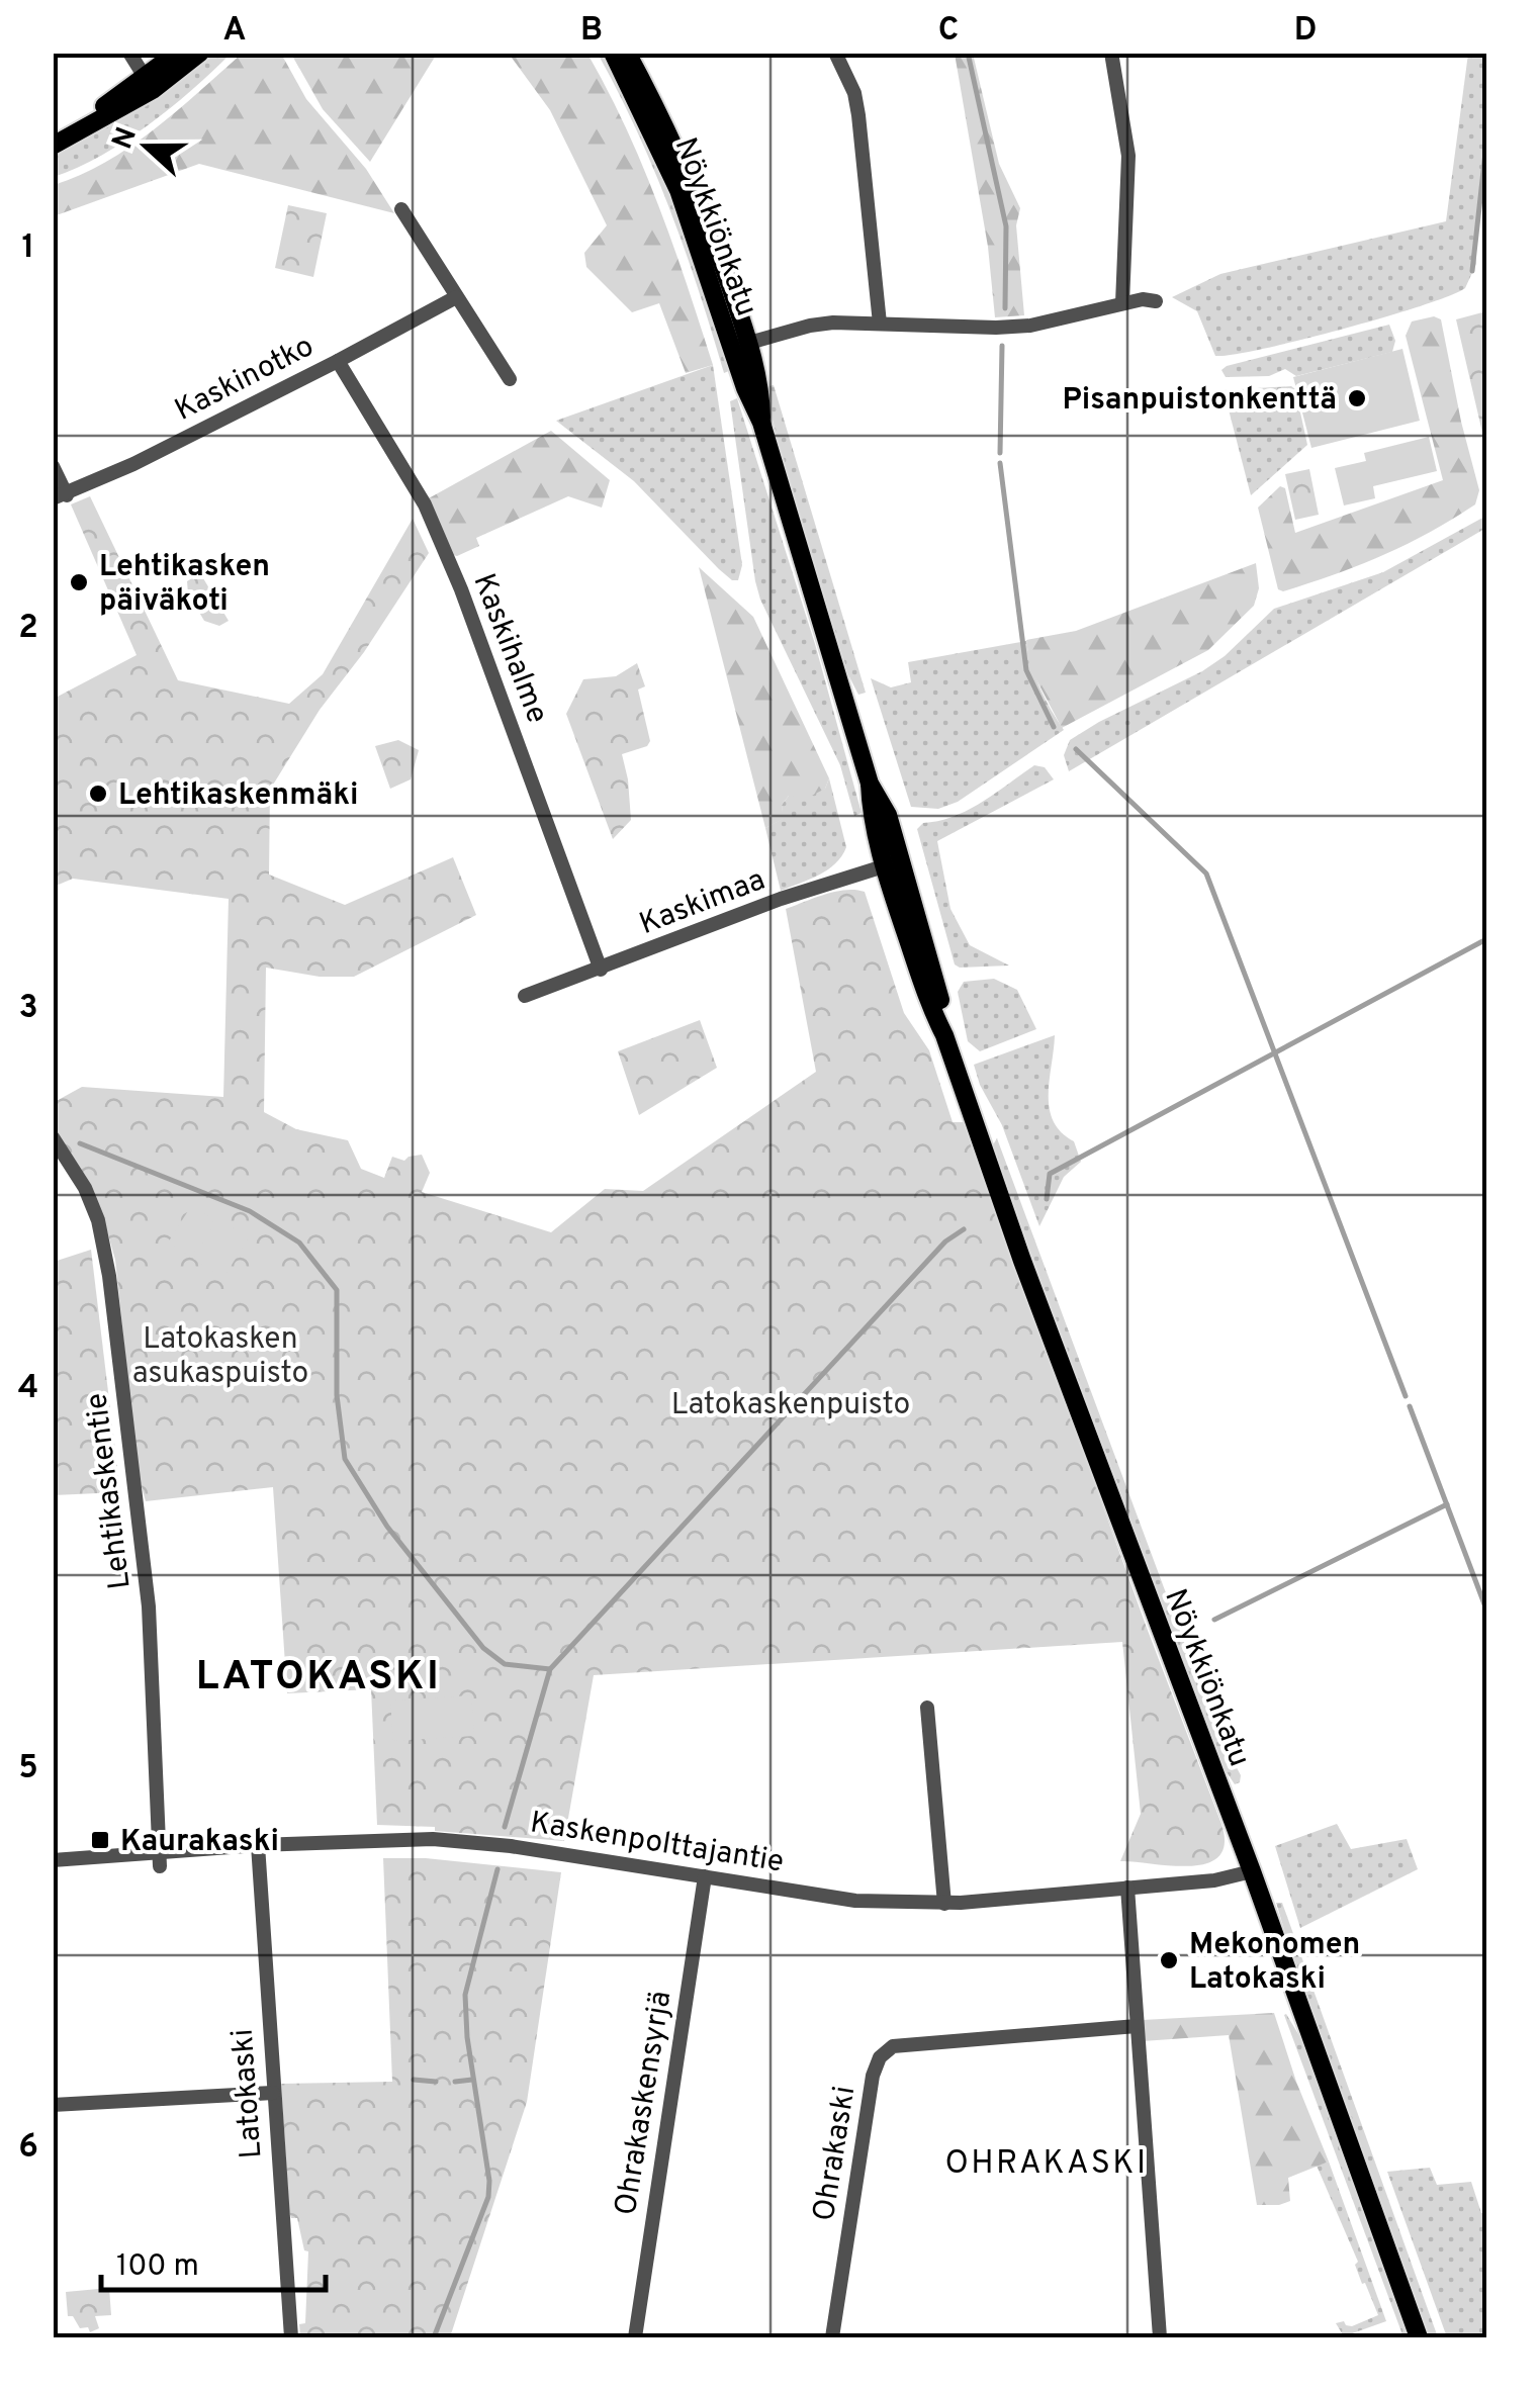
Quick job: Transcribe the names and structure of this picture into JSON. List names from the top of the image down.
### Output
{
  "streets": {
    "main road": ["Nöykkiönkatu"],
    "street": [
      "Kaskinotko",
      "Kaskihalme",
      "Kaskimaa",
      "Lehtikaskentie",
      "Kaskenpolttajantie",
      "Latokaski",
      "Ohrakaskensyrjä",
      "Ohrakaski"
    ]
  },
  "crossings": [
    ["Nöykkiönkatu", "Kaskimaa"],
    ["Nöykkiönkatu", "Kaskenpolttajantie"],
    ["Kaskinotko", "Kaskihalme"],
    ["Kaskihalme", "Kaskimaa"],
    ["Lehtikaskentie", "Kaskenpolttajantie"],
    ["Kaskenpolttajantie", "Latokaski"],
    ["Kaskenpolttajantie", "Ohrakaskensyrjä"]
  ],
  "districts": ["LATOKASKI", "OHRAKASKI"],
  "parks": ["Latokasken asukaspuisto", "Latokaskenpuisto"],
  "places": {
    "other": [
      "Pisanpuistonkenttä",
      "Lehtikasken päiväkoti",
      "Lehtikaskenmäki",
      "Mekonomen Latokaski"
    ],
    "transit": ["Kaurakaski"]
  },
  "scale_bar": "100 m",
  "north": "left",
  "grid": {
    "columns": [
      "A",
      "B",
      "C",
      "D"
    ],
    "rows": [
      "1",
      "2",
      "3",
      "4",
      "5",
      "6"
    ]
  }
}
